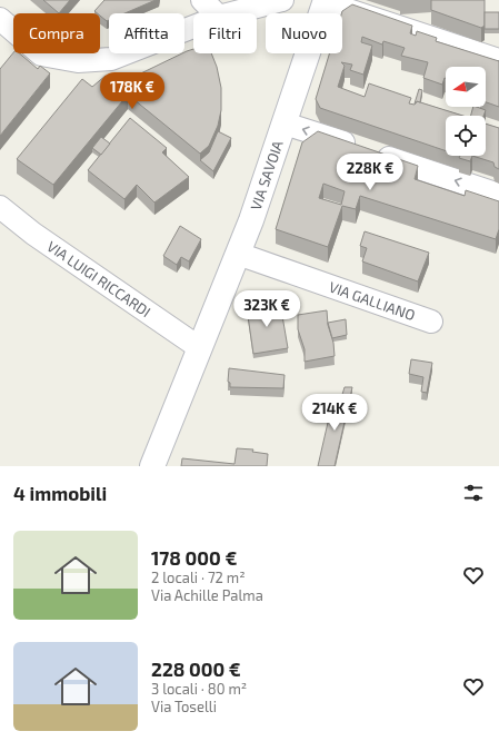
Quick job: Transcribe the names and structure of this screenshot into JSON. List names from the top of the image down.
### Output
{
  "streets": {
    "main road": ["VIA SAVOIA"],
    "street": ["VIA LUIGI RICCARDI", "VIA GALLIANO"]
  },
  "crossings": [
    ["VIA SAVOIA", "VIA LUIGI RICCARDI"],
    ["VIA SAVOIA", "VIA GALLIANO"]
  ],
  "north": "left",
  "page": {
    "chip": [
      "Compra",
      "Affitta",
      "Filtri",
      "Nuovo"
    ],
    "price": [
      "178K €",
      "228K €",
      "323K €",
      "214K €"
    ],
    "heading": "4 immobili",
    "list": [
      {
        "name": "178 000 €",
        "note": "2 locali · 72 m² · Via Achille Palma"
      },
      {
        "name": "228 000 €",
        "note": "3 locali · 80 m² · Via Toselli"
      }
    ]
  }
}
